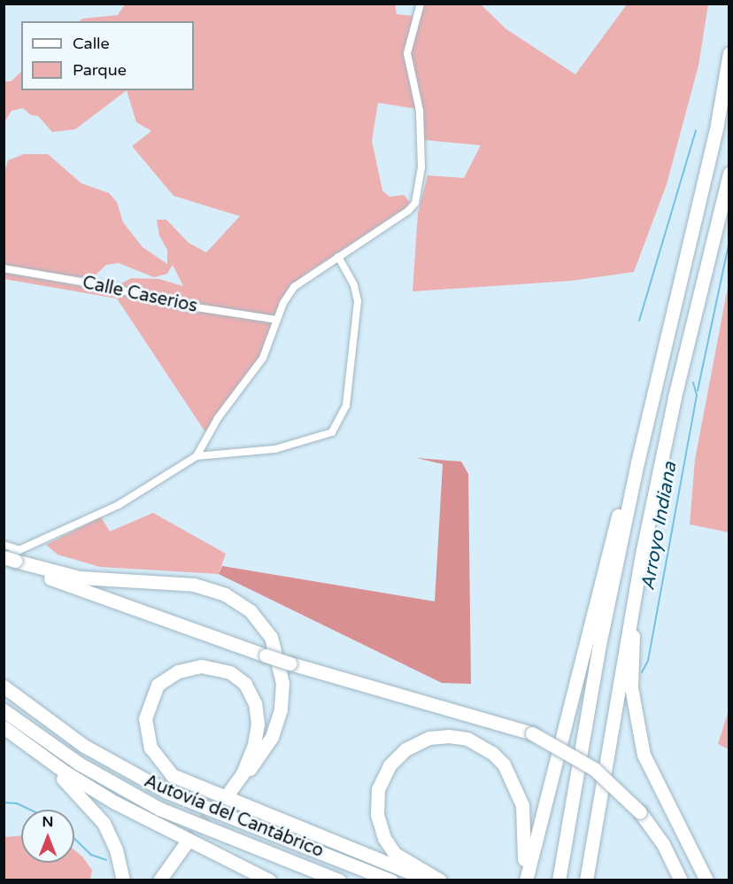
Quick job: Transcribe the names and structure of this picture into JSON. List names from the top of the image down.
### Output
{
  "streets": {
    "highway": ["Autovía del Cantábrico"],
    "street": ["Calle Caserios"]
  },
  "water": ["Arroyo Indiana"],
  "legend": ["Calle", "Parque"],
  "north": "top"
}
